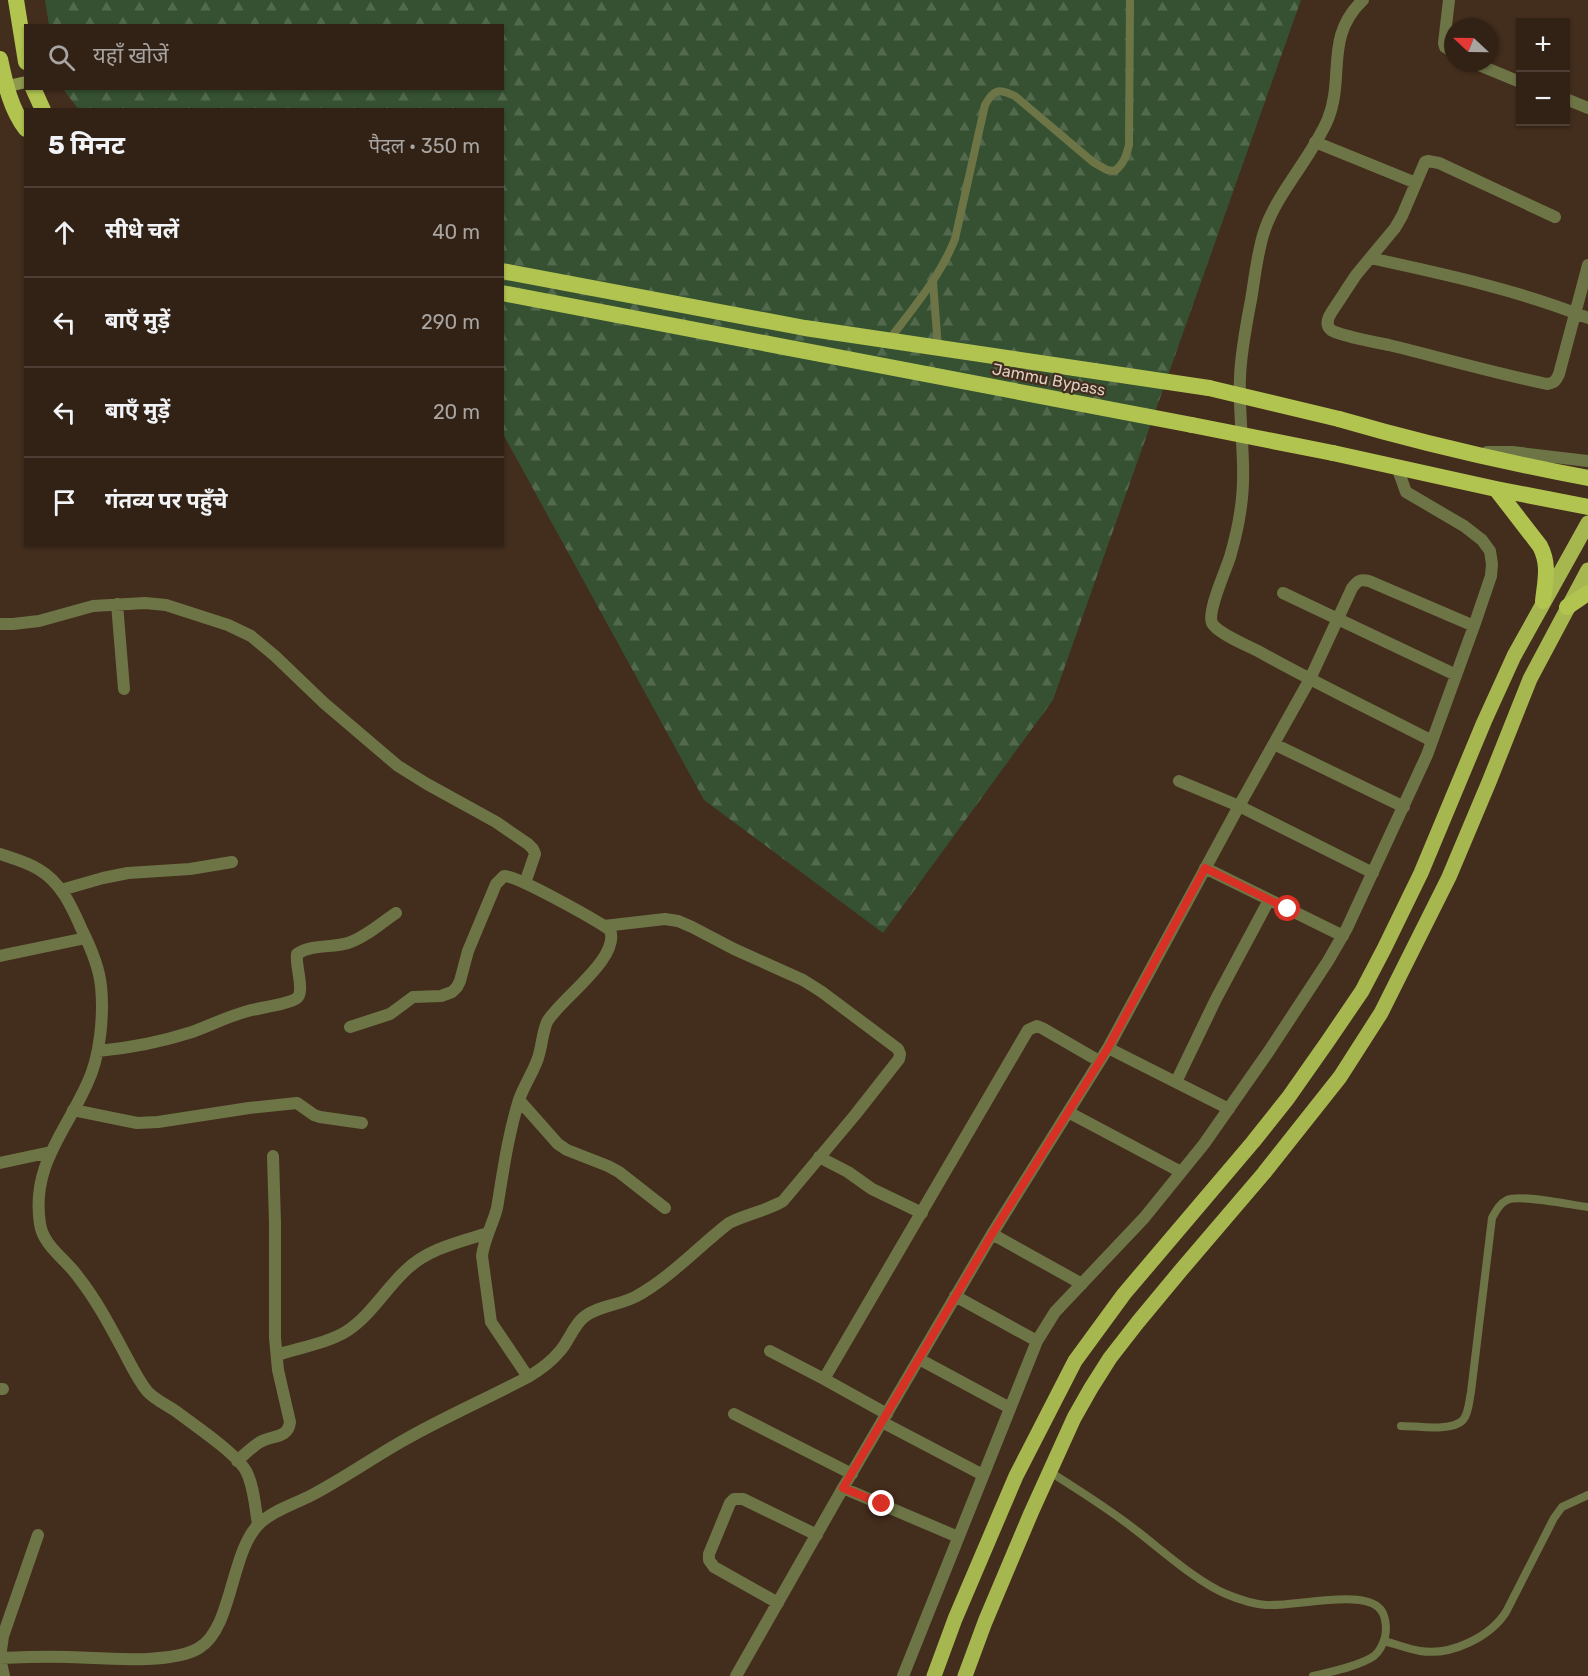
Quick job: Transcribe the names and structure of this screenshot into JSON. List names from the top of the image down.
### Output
{
  "streets": {
    "highway": ["Jammu Bypass"]
  },
  "north": "left",
  "page": {
    "map_buttons": ["+", "−"],
    "search": "यहाँ खोजें",
    "heading": ["5 मिनट", "पैदल · 350 m"],
    "list": [
      ["सीधे चलें", "40 m"],
      ["बाएँ मुड़ें", "290 m"],
      ["बाएँ मुड़ें", "20 m"],
      "गंतव्य पर पहुँचे"
    ]
  }
}
